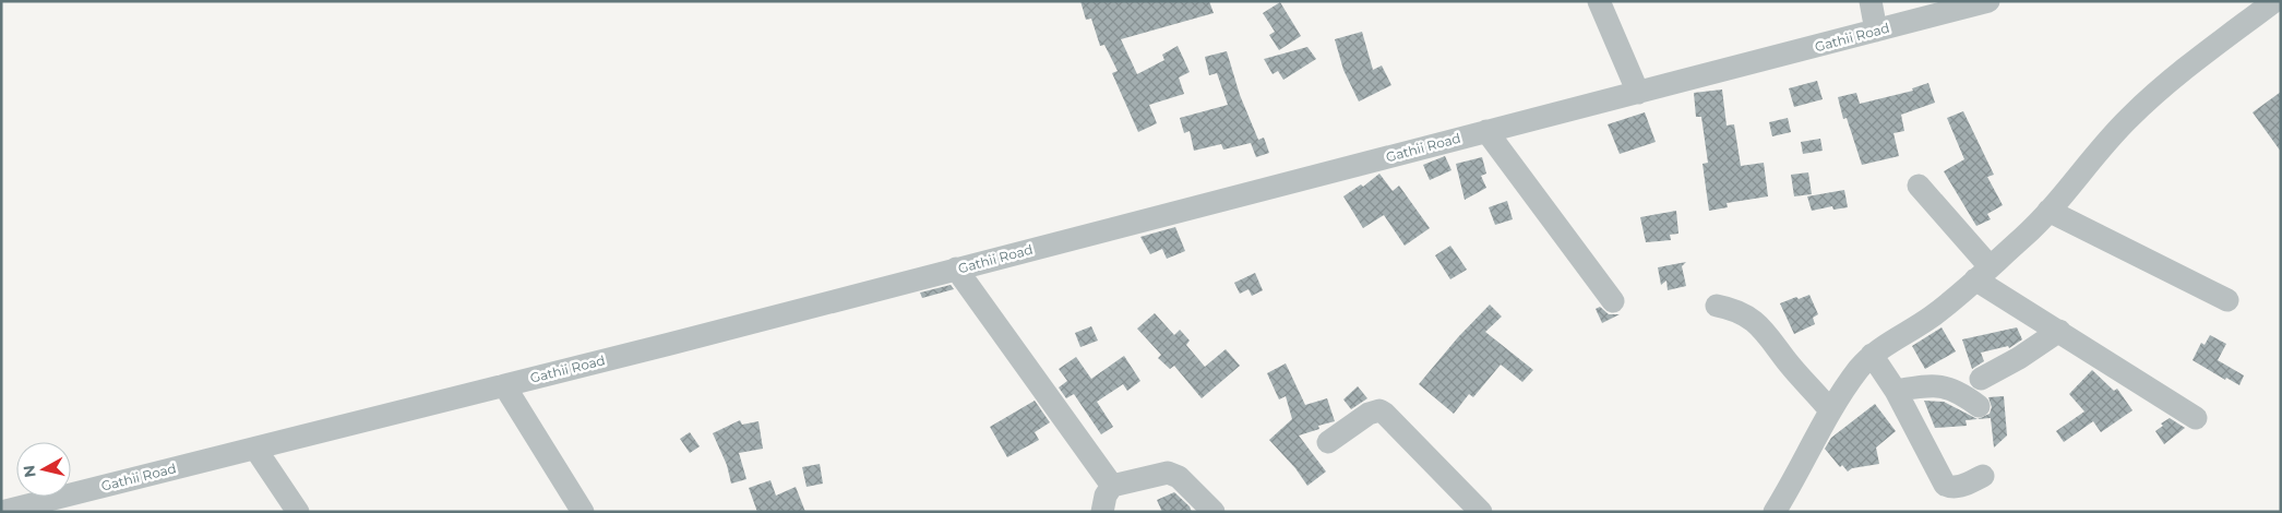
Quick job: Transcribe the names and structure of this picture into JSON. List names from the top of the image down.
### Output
{
  "streets": {
    "street": ["Gathii Road"]
  },
  "north": "left"
}
